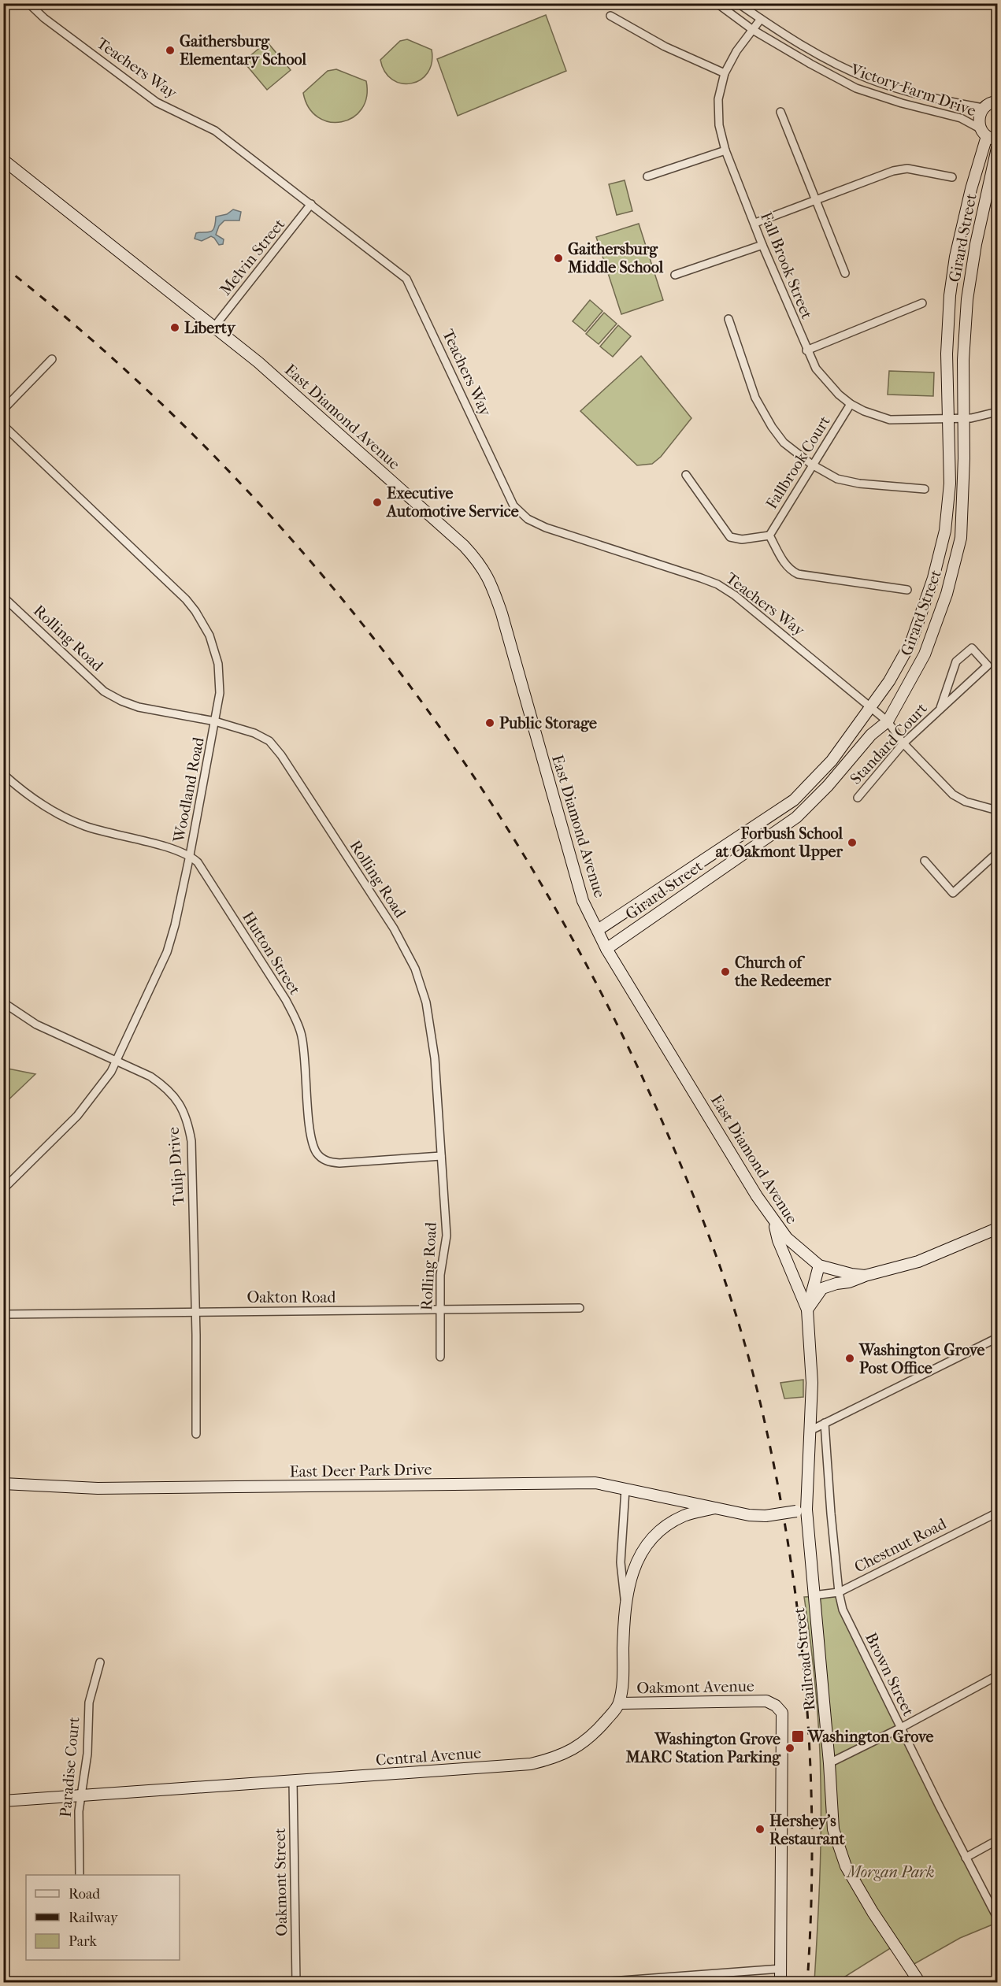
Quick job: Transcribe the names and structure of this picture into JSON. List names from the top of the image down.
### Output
{
  "streets": {
    "street": [
      "Teachers Way",
      "Victory Farm Drive",
      "Girard Street",
      "Melvin Street",
      "Fall Brook Street",
      "East Diamond Avenue",
      "Fallbrook Court",
      "Rolling Road",
      "Standard Court",
      "Woodland Road",
      "Hutton Street",
      "Tulip Drive",
      "Oakton Road",
      "East Deer Park Drive",
      "Chestnut Road",
      "Railroad Street",
      "Brown Street",
      "Oakmont Avenue",
      "Central Avenue",
      "Paradise Court",
      "Oakmont Street"
    ]
  },
  "crossings": [
    ["Teachers Way", "Girard Street"],
    ["Teachers Way", "Melvin Street"],
    ["Teachers Way", "Standard Court"],
    ["Victory Farm Drive", "Girard Street"],
    ["Victory Farm Drive", "Fall Brook Street"],
    ["Girard Street", "Fall Brook Street"],
    ["Girard Street", "East Diamond Avenue"],
    ["Melvin Street", "East Diamond Avenue"],
    ["Fall Brook Street", "Fallbrook Court"],
    ["East Diamond Avenue", "Railroad Street"],
    ["Rolling Road", "Woodland Road"],
    ["Rolling Road", "Hutton Street"],
    ["Rolling Road", "Oakton Road"],
    ["Woodland Road", "Hutton Street"],
    ["Woodland Road", "Tulip Drive"],
    ["Tulip Drive", "Oakton Road"],
    ["East Deer Park Drive", "Railroad Street"],
    ["Chestnut Road", "Railroad Street"],
    ["Chestnut Road", "Brown Street"],
    ["Oakmont Avenue", "Central Avenue"],
    ["Central Avenue", "Paradise Court"],
    ["Central Avenue", "Oakmont Street"]
  ],
  "parks": ["Morgan Park"],
  "places": {
    "other": [
      "Gaithersburg Elementary School",
      "Gaithersburg Middle School",
      "Liberty",
      "Executive Automotive Service",
      "Public Storage",
      "Forbush School at Oakmont Upper",
      "Church of the Redeemer",
      "Washington Grove Post Office",
      "Washington Grove MARC Station Parking",
      "Hershey's Restaurant"
    ],
    "transit": ["Washington Grove"]
  },
  "legend": ["Road", "Railway", "Park"]
}
